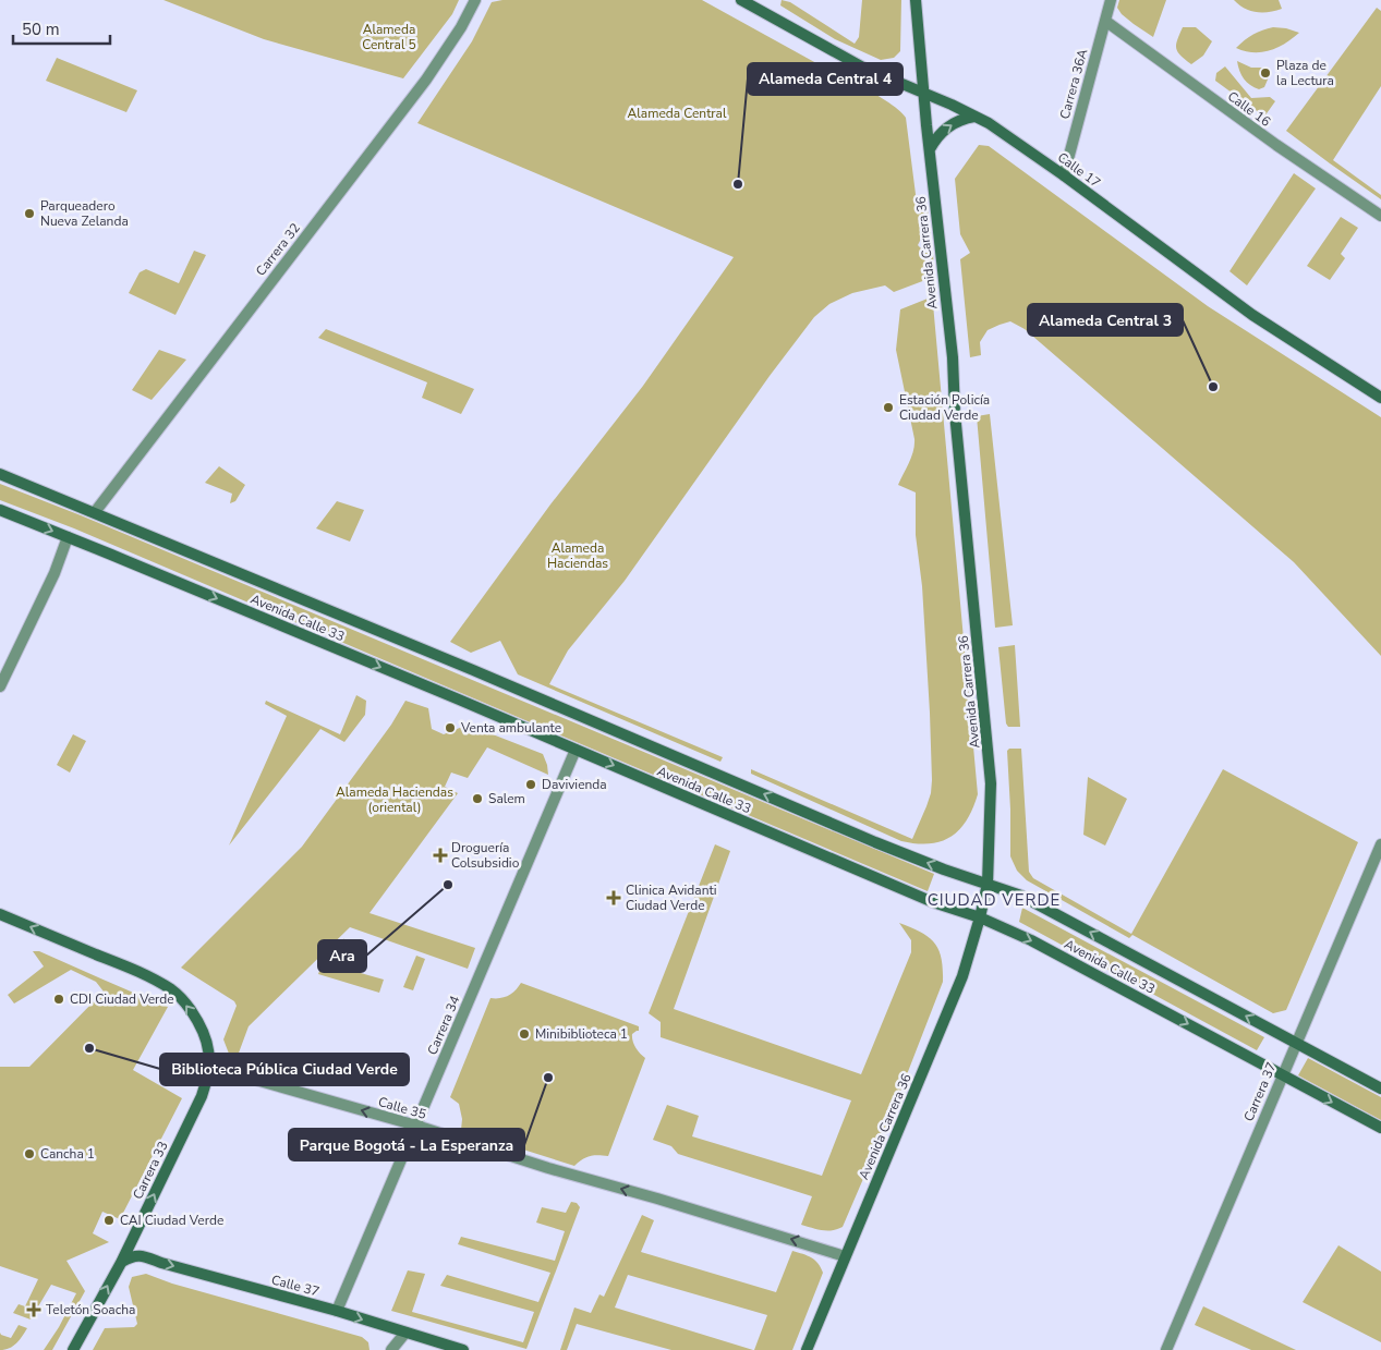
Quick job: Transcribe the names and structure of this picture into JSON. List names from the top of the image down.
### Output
{
  "streets": {
    "main road": [
      "Calle 17",
      "Avenida Carrera 36",
      "Avenida Calle 33",
      "Carrera 33",
      "Calle 37"
    ],
    "street": [
      "Carrera 36A",
      "Calle 16",
      "Carrera 32",
      "Carrera 34",
      "Carrera 37",
      "Calle 35"
    ]
  },
  "crossings": [
    ["Carrera 36A", "Calle 16"],
    ["Carrera 36A", "Calle 17"],
    ["Calle 17", "Avenida Carrera 36"],
    ["Carrera 32", "Avenida Calle 33"],
    ["Avenida Carrera 36", "Avenida Calle 33"],
    ["Avenida Carrera 36", "Calle 35"],
    ["Avenida Calle 33", "Carrera 34"],
    ["Avenida Calle 33", "Carrera 37"],
    ["Carrera 34", "Calle 35"],
    ["Carrera 34", "Calle 37"],
    ["Calle 35", "Carrera 33"],
    ["Carrera 33", "Calle 37"]
  ],
  "one_way": ["Calle 35", "Carrera 33", "Calle 37"],
  "districts": ["CIUDAD VERDE"],
  "parks": [
    "Alameda Central 5",
    "Alameda Central",
    "Alameda Haciendas",
    "Alameda Haciendas (oriental)"
  ],
  "places": {
    "other": [
      "Plaza de la Lectura",
      "Alameda Central 4",
      "Parqueadero Nueva Zelanda",
      "Alameda Central 3",
      "Estación Policía Ciudad Verde",
      "Venta ambulante",
      "Davivienda",
      "Salem",
      "Ara",
      "CDI Ciudad Verde",
      "Minibiblioteca 1",
      "Biblioteca Pública Ciudad Verde",
      "Parque Bogotá - La Esperanza",
      "Cancha 1",
      "CAI Ciudad Verde"
    ],
    "health": ["Droguería Colsubsidio", "Clinica Avidanti Ciudad Verde", "Teletón Soacha"]
  },
  "scale_bar": "50 m"
}
